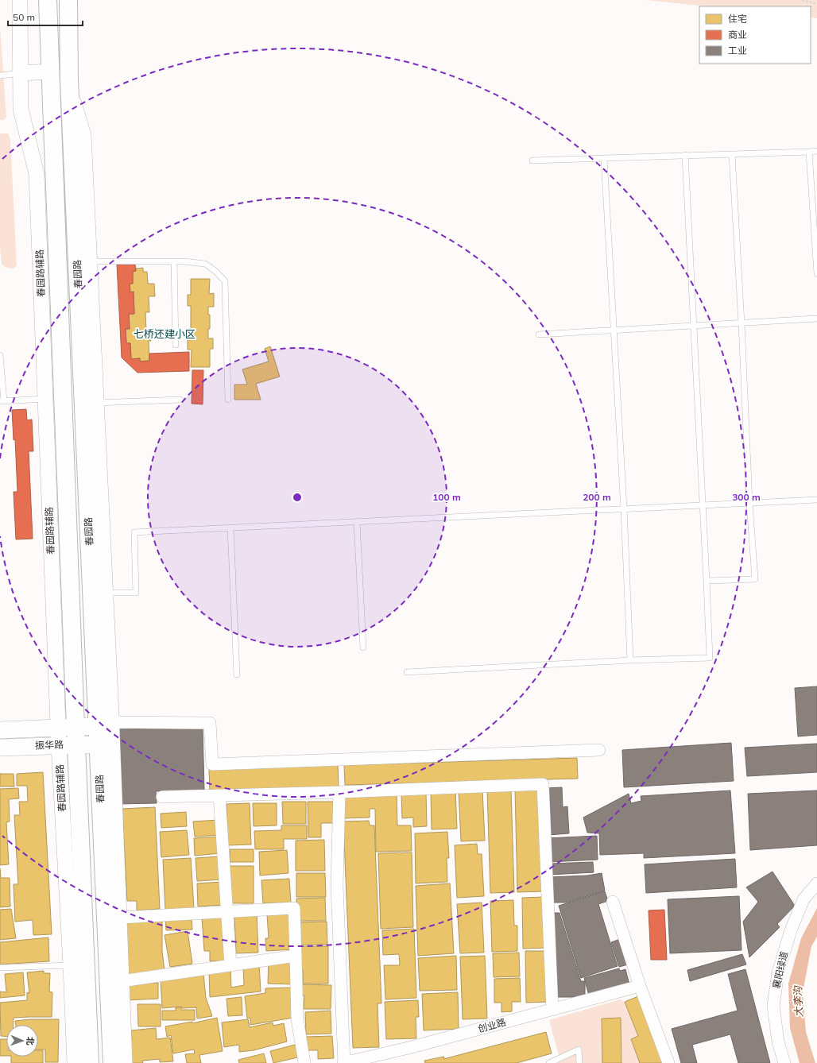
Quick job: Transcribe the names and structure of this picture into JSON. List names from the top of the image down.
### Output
{
  "streets": {
    "main road": ["春园路", "振华路"],
    "street": ["春园路辅路", "襄阳绿道", "创业路"]
  },
  "crossings": [
    ["春园路辅路", "春园路"],
    ["春园路辅路", "振华路"],
    ["春园路", "振华路"]
  ],
  "districts": ["七桥还建小区"],
  "water": ["大李沟"],
  "legend": ["住宅", "商业", "工业"],
  "scale_bar": "50 m",
  "north": "right",
  "rings": ["100 m", "200 m", "300 m"]
}
